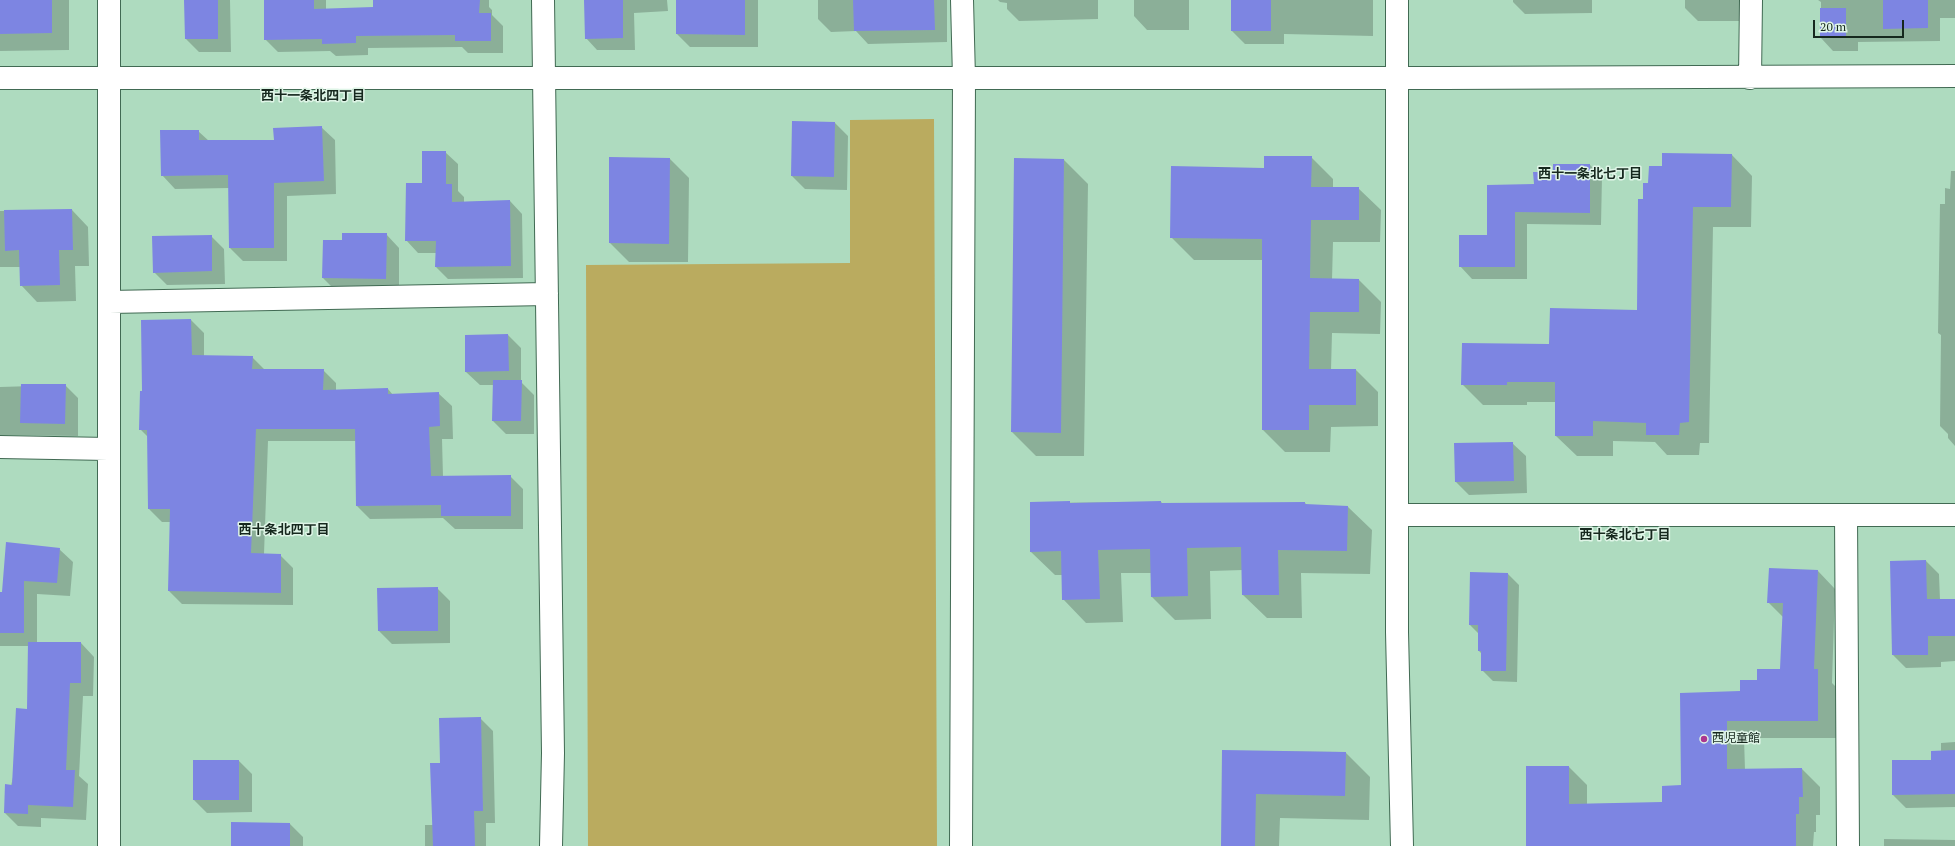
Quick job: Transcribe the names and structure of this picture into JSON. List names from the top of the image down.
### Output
{
  "districts": [
    "西十一条北四丁目",
    "西十一条北七丁目",
    "西十条北四丁目",
    "西十条北七丁目"
  ],
  "places": ["西児童館"],
  "scale_bar": "20 m"
}
